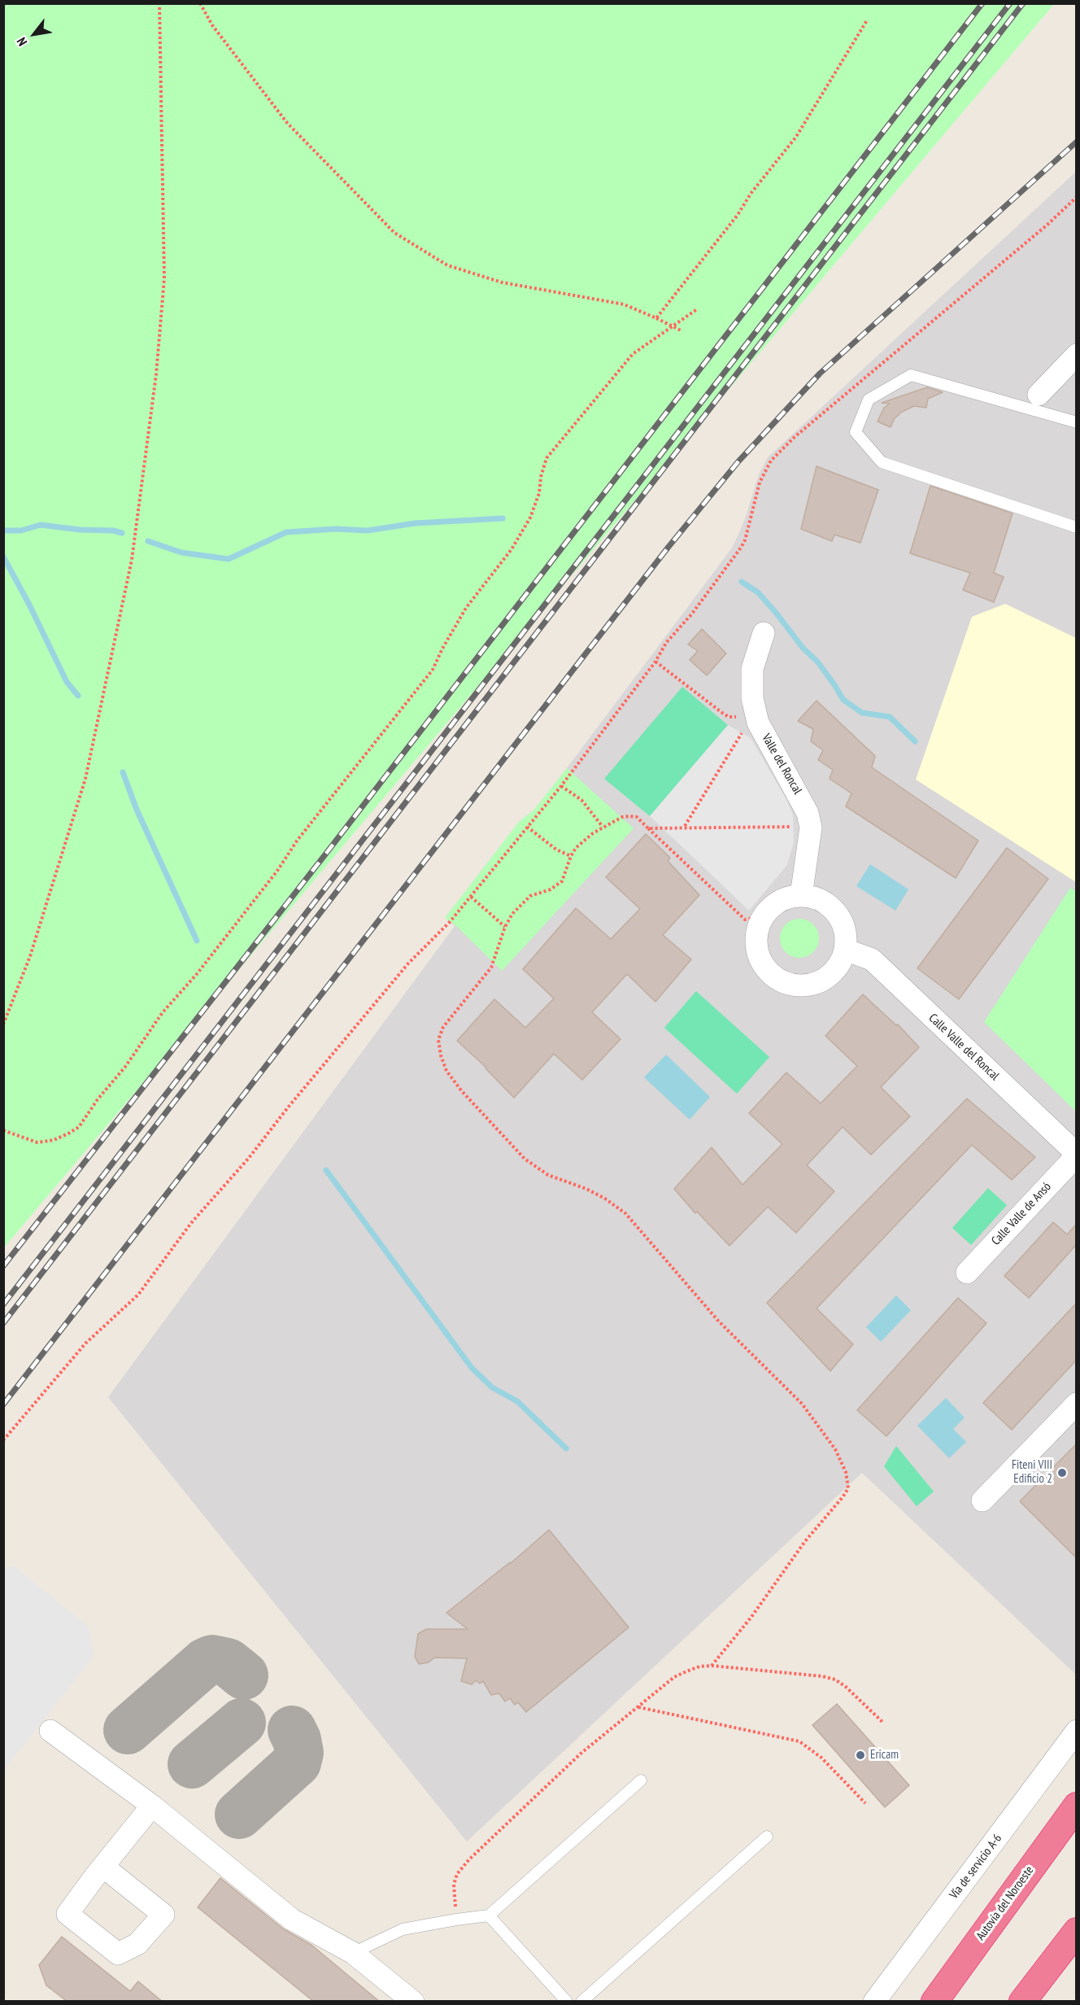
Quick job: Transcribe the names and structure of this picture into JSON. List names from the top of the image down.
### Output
{
  "streets": {
    "highway": ["Autovía del Noroeste"],
    "street": [
      "Valle del Roncal",
      "Calle Valle del Roncal",
      "Calle Valle de Ansó",
      "Vía de servicio A-6"
    ]
  },
  "crossings": [
    ["Valle del Roncal", "Calle Valle del Roncal"],
    ["Calle Valle del Roncal", "Calle Valle de Ansó"]
  ],
  "places": ["Fiteni VIII Edificio 2", "Ericam"],
  "north": "bottom left"
}
